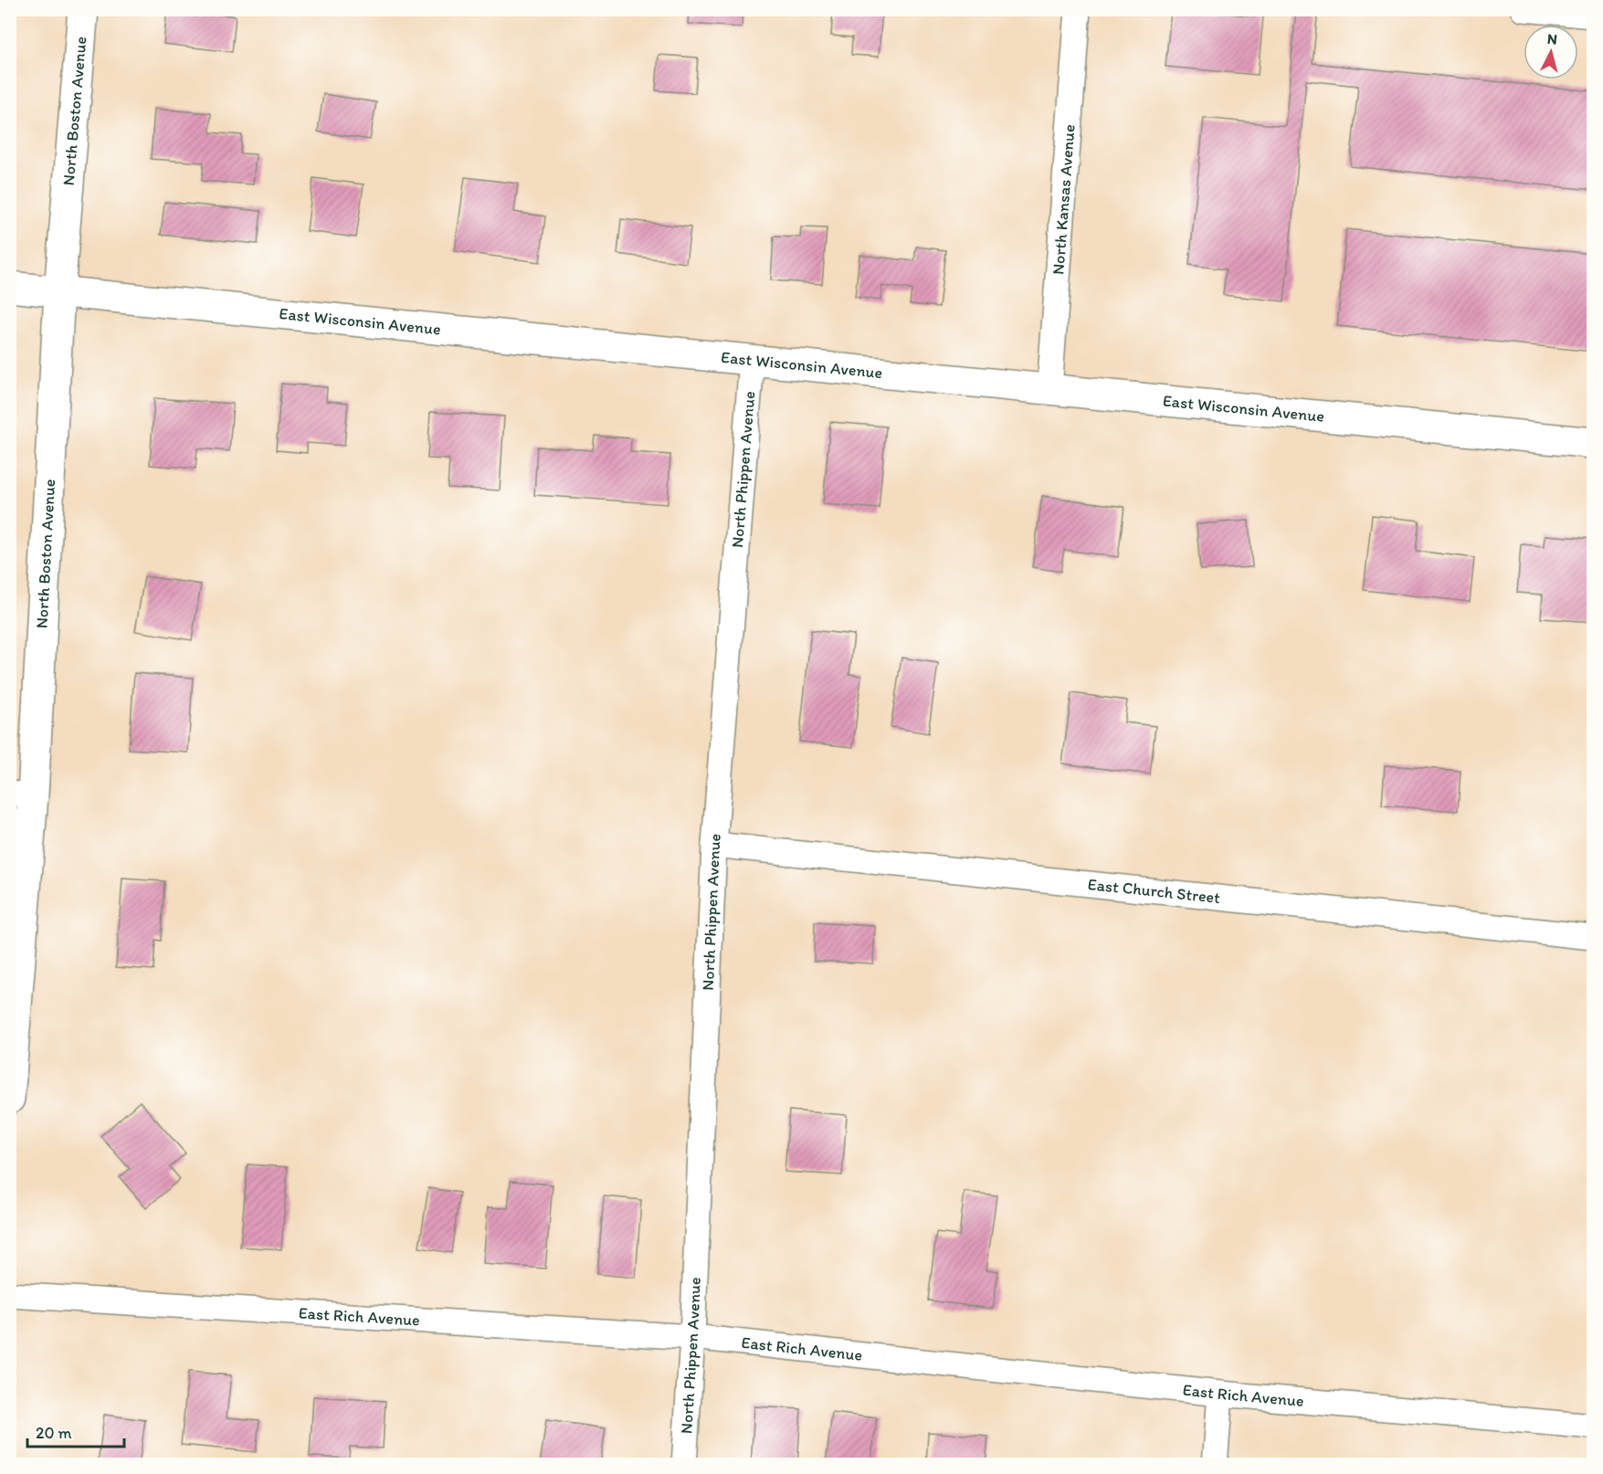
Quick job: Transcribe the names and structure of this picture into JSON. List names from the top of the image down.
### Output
{
  "streets": {
    "street": [
      "North Boston Avenue",
      "North Kansas Avenue",
      "East Wisconsin Avenue",
      "North Phippen Avenue",
      "East Church Street",
      "East Rich Avenue"
    ]
  },
  "crossings": [
    ["North Boston Avenue", "East Wisconsin Avenue"],
    ["North Kansas Avenue", "East Wisconsin Avenue"],
    ["East Wisconsin Avenue", "North Phippen Avenue"],
    ["North Phippen Avenue", "East Church Street"],
    ["North Phippen Avenue", "East Rich Avenue"]
  ],
  "scale_bar": "20 m",
  "north": "top"
}
